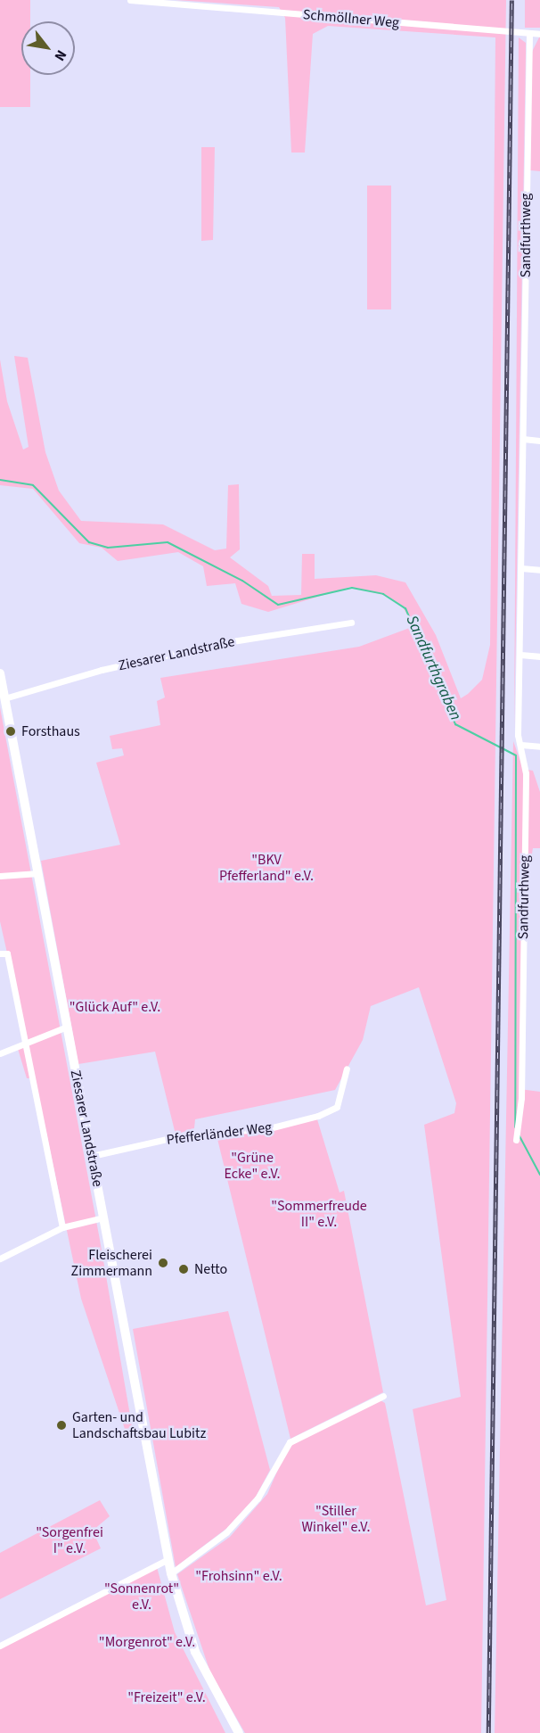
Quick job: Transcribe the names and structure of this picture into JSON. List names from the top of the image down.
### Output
{
  "streets": {
    "main road": ["Ziesarer Landstraße"],
    "street": ["Schmöllner Weg", "Sandfurthweg", "Pfefferländer Weg"]
  },
  "crossings": [
    ["Schmöllner Weg", "Sandfurthweg"],
    ["Ziesarer Landstraße", "Pfefferländer Weg"]
  ],
  "water": ["Sandfurthgraben"],
  "parks": [
    "\"BKV Pfefferland\" e.V.",
    "\"Glück Auf\" e.V.",
    "\"Grüne Ecke\" e.V.",
    "\"Sommerfreude II\" e.V.",
    "\"Stiller Winkel\" e.V.",
    "\"Sorgenfrei I\" e.V.",
    "\"Frohsinn\" e.V.",
    "\"Sonnenrot\" e.V.",
    "\"Morgenrot\" e.V.",
    "\"Freizeit\" e.V."
  ],
  "places": [
    "Forsthaus",
    "Fleischerei Zimmermann",
    "Netto",
    "Garten- und Landschaftsbau Lubitz"
  ],
  "north": "bottom right"
}
